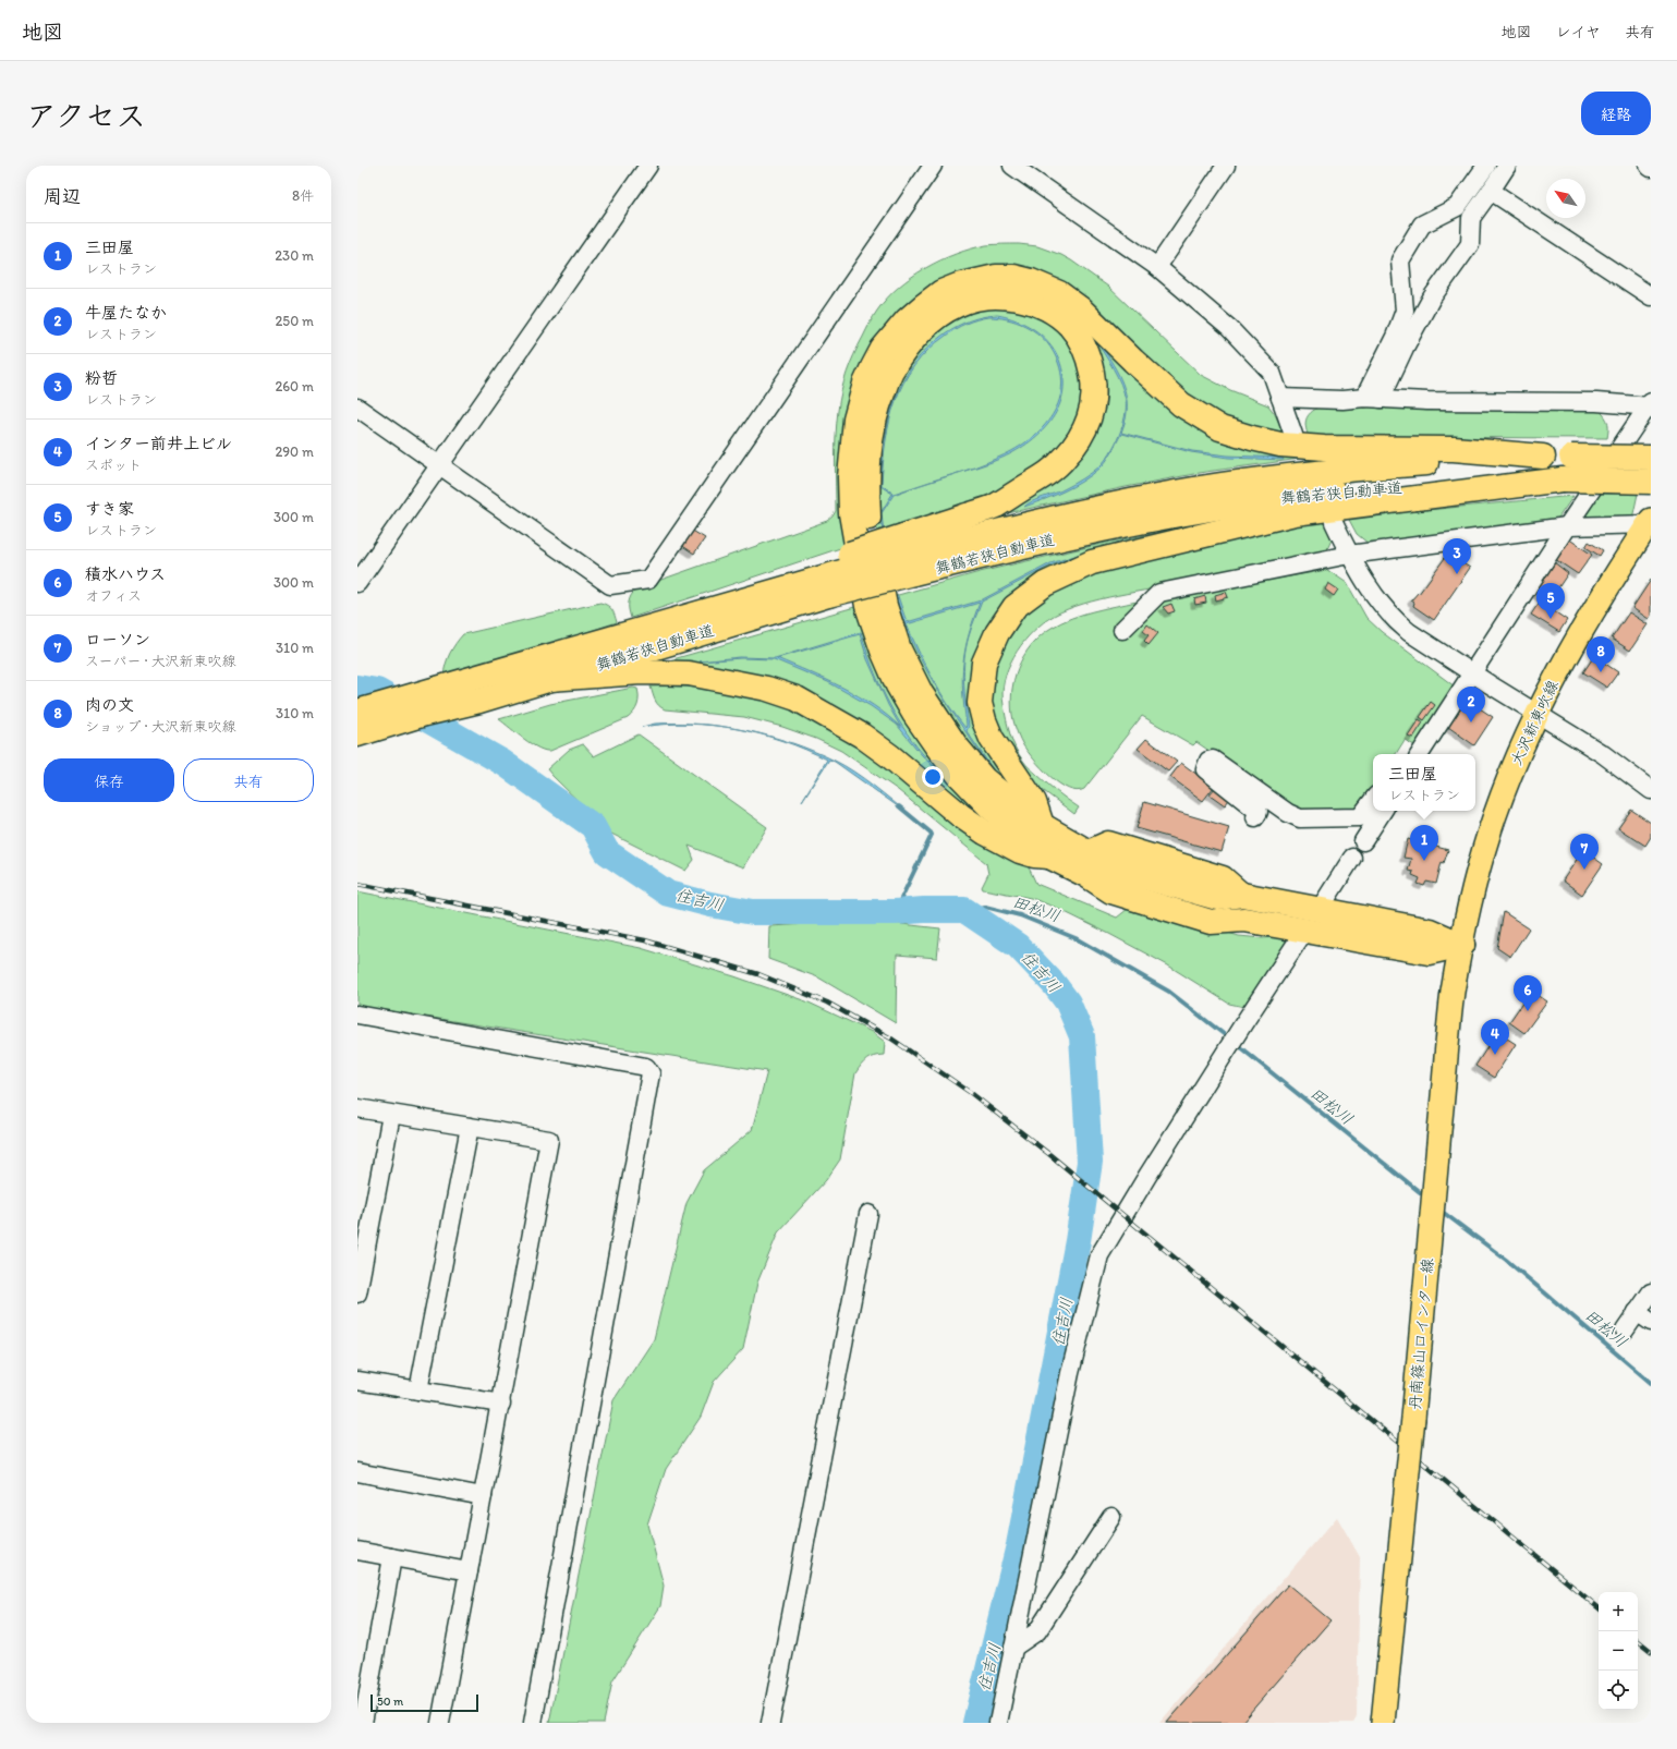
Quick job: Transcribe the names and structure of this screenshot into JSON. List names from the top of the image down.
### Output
{
  "streets": {
    "highway": ["舞鶴若狭自動車道"],
    "main road": ["大沢新東吹線", "丹南篠山口インター線"]
  },
  "crossings": [
    ["大沢新東吹線", "丹南篠山口インター線"]
  ],
  "water": ["住吉川", "田松川"],
  "scale_bar": "50 m",
  "north": "top left",
  "page": {
    "header": "地図",
    "nav": ["地図", "レイヤ", "共有"],
    "title": "アクセス",
    "buttons": [
      "経路",
      ["保存", "共有"]
    ],
    "heading": ["周辺", "8件"],
    "list": [
      {
        "mark": "1",
        "name": "三田屋",
        "note": "レストラン",
        "value": "230 m"
      },
      {
        "mark": "2",
        "name": "牛屋たなか",
        "note": "レストラン",
        "value": "250 m"
      },
      {
        "mark": "3",
        "name": "粉哲",
        "note": "レストラン",
        "value": "260 m"
      },
      {
        "mark": "4",
        "name": "インター前井上ビル",
        "note": "スポット",
        "value": "290 m"
      },
      {
        "mark": "5",
        "name": "すき家",
        "note": "レストラン",
        "value": "300 m"
      },
      {
        "mark": "6",
        "name": "積水ハウス",
        "note": "オフィス",
        "value": "300 m"
      },
      {
        "mark": "7",
        "name": "ローソン",
        "note": "スーパー · 大沢新東吹線",
        "value": "310 m"
      },
      {
        "mark": "8",
        "name": "肉の文",
        "note": "ショップ · 大沢新東吹線",
        "value": "310 m"
      }
    ],
    "pins": [
      "3",
      "5",
      "8",
      "2",
      "1",
      "7",
      "6",
      "4"
    ],
    "popup": ["三田屋", "レストラン"],
    "map_buttons": ["+", "−"],
    "scale": "50 m"
  }
}
